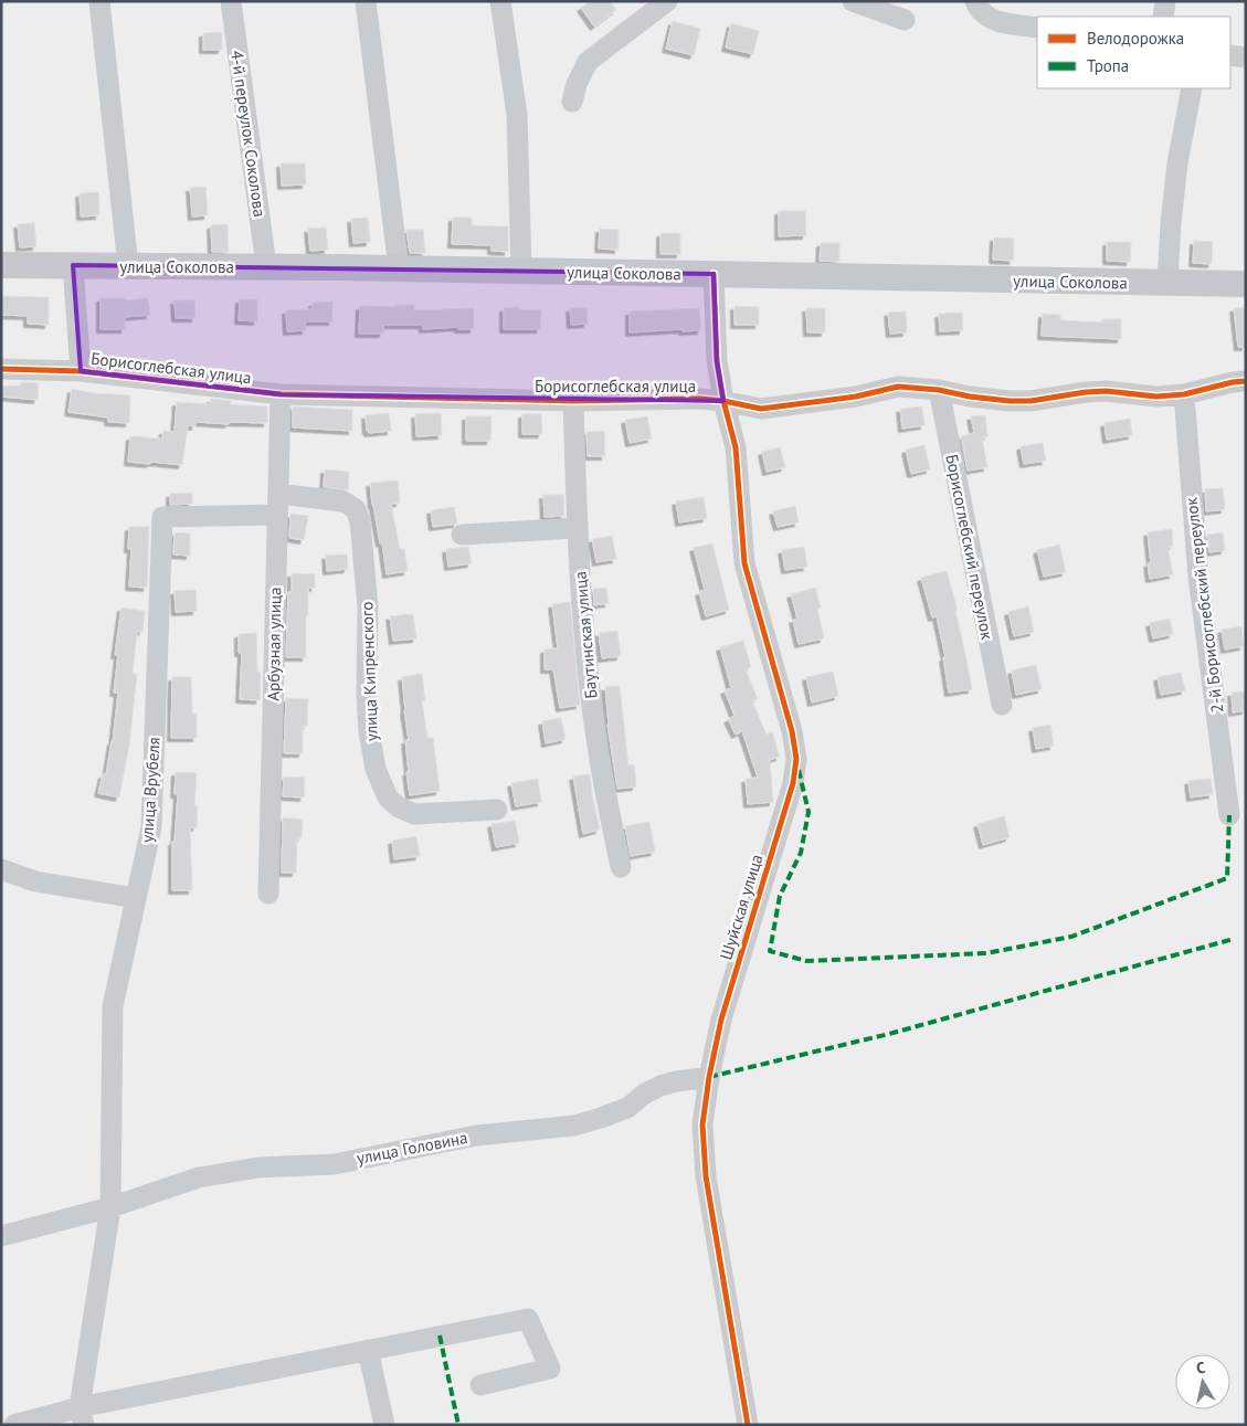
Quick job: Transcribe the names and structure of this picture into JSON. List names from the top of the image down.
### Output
{
  "streets": {
    "main road": ["улица Соколова"],
    "street": [
      "4-й переулок Соколова",
      "Борисоглебская улица",
      "Борисоглебский переулок",
      "2-й Борисоглебский переулок",
      "Баутинская улица",
      "Арбузная улица",
      "улица Кипренского",
      "улица Врубеля",
      "Шуйская улица",
      "улица Головина"
    ]
  },
  "crossings": [
    ["4-й переулок Соколова", "улица Соколова"],
    ["улица Соколова", "Шуйская улица"],
    ["Борисоглебская улица", "Борисоглебский переулок"],
    ["Борисоглебская улица", "2-й Борисоглебский переулок"],
    ["Борисоглебская улица", "Баутинская улица"],
    ["Борисоглебская улица", "Арбузная улица"],
    ["Борисоглебская улица", "Шуйская улица"],
    ["Арбузная улица", "улица Кипренского"],
    ["Арбузная улица", "улица Врубеля"],
    ["улица Кипренского", "улица Врубеля"],
    ["улица Врубеля", "улица Головина"],
    ["Шуйская улица", "улица Головина"]
  ],
  "legend": ["Велодорожка", "Тропа"],
  "north": "top"
}
